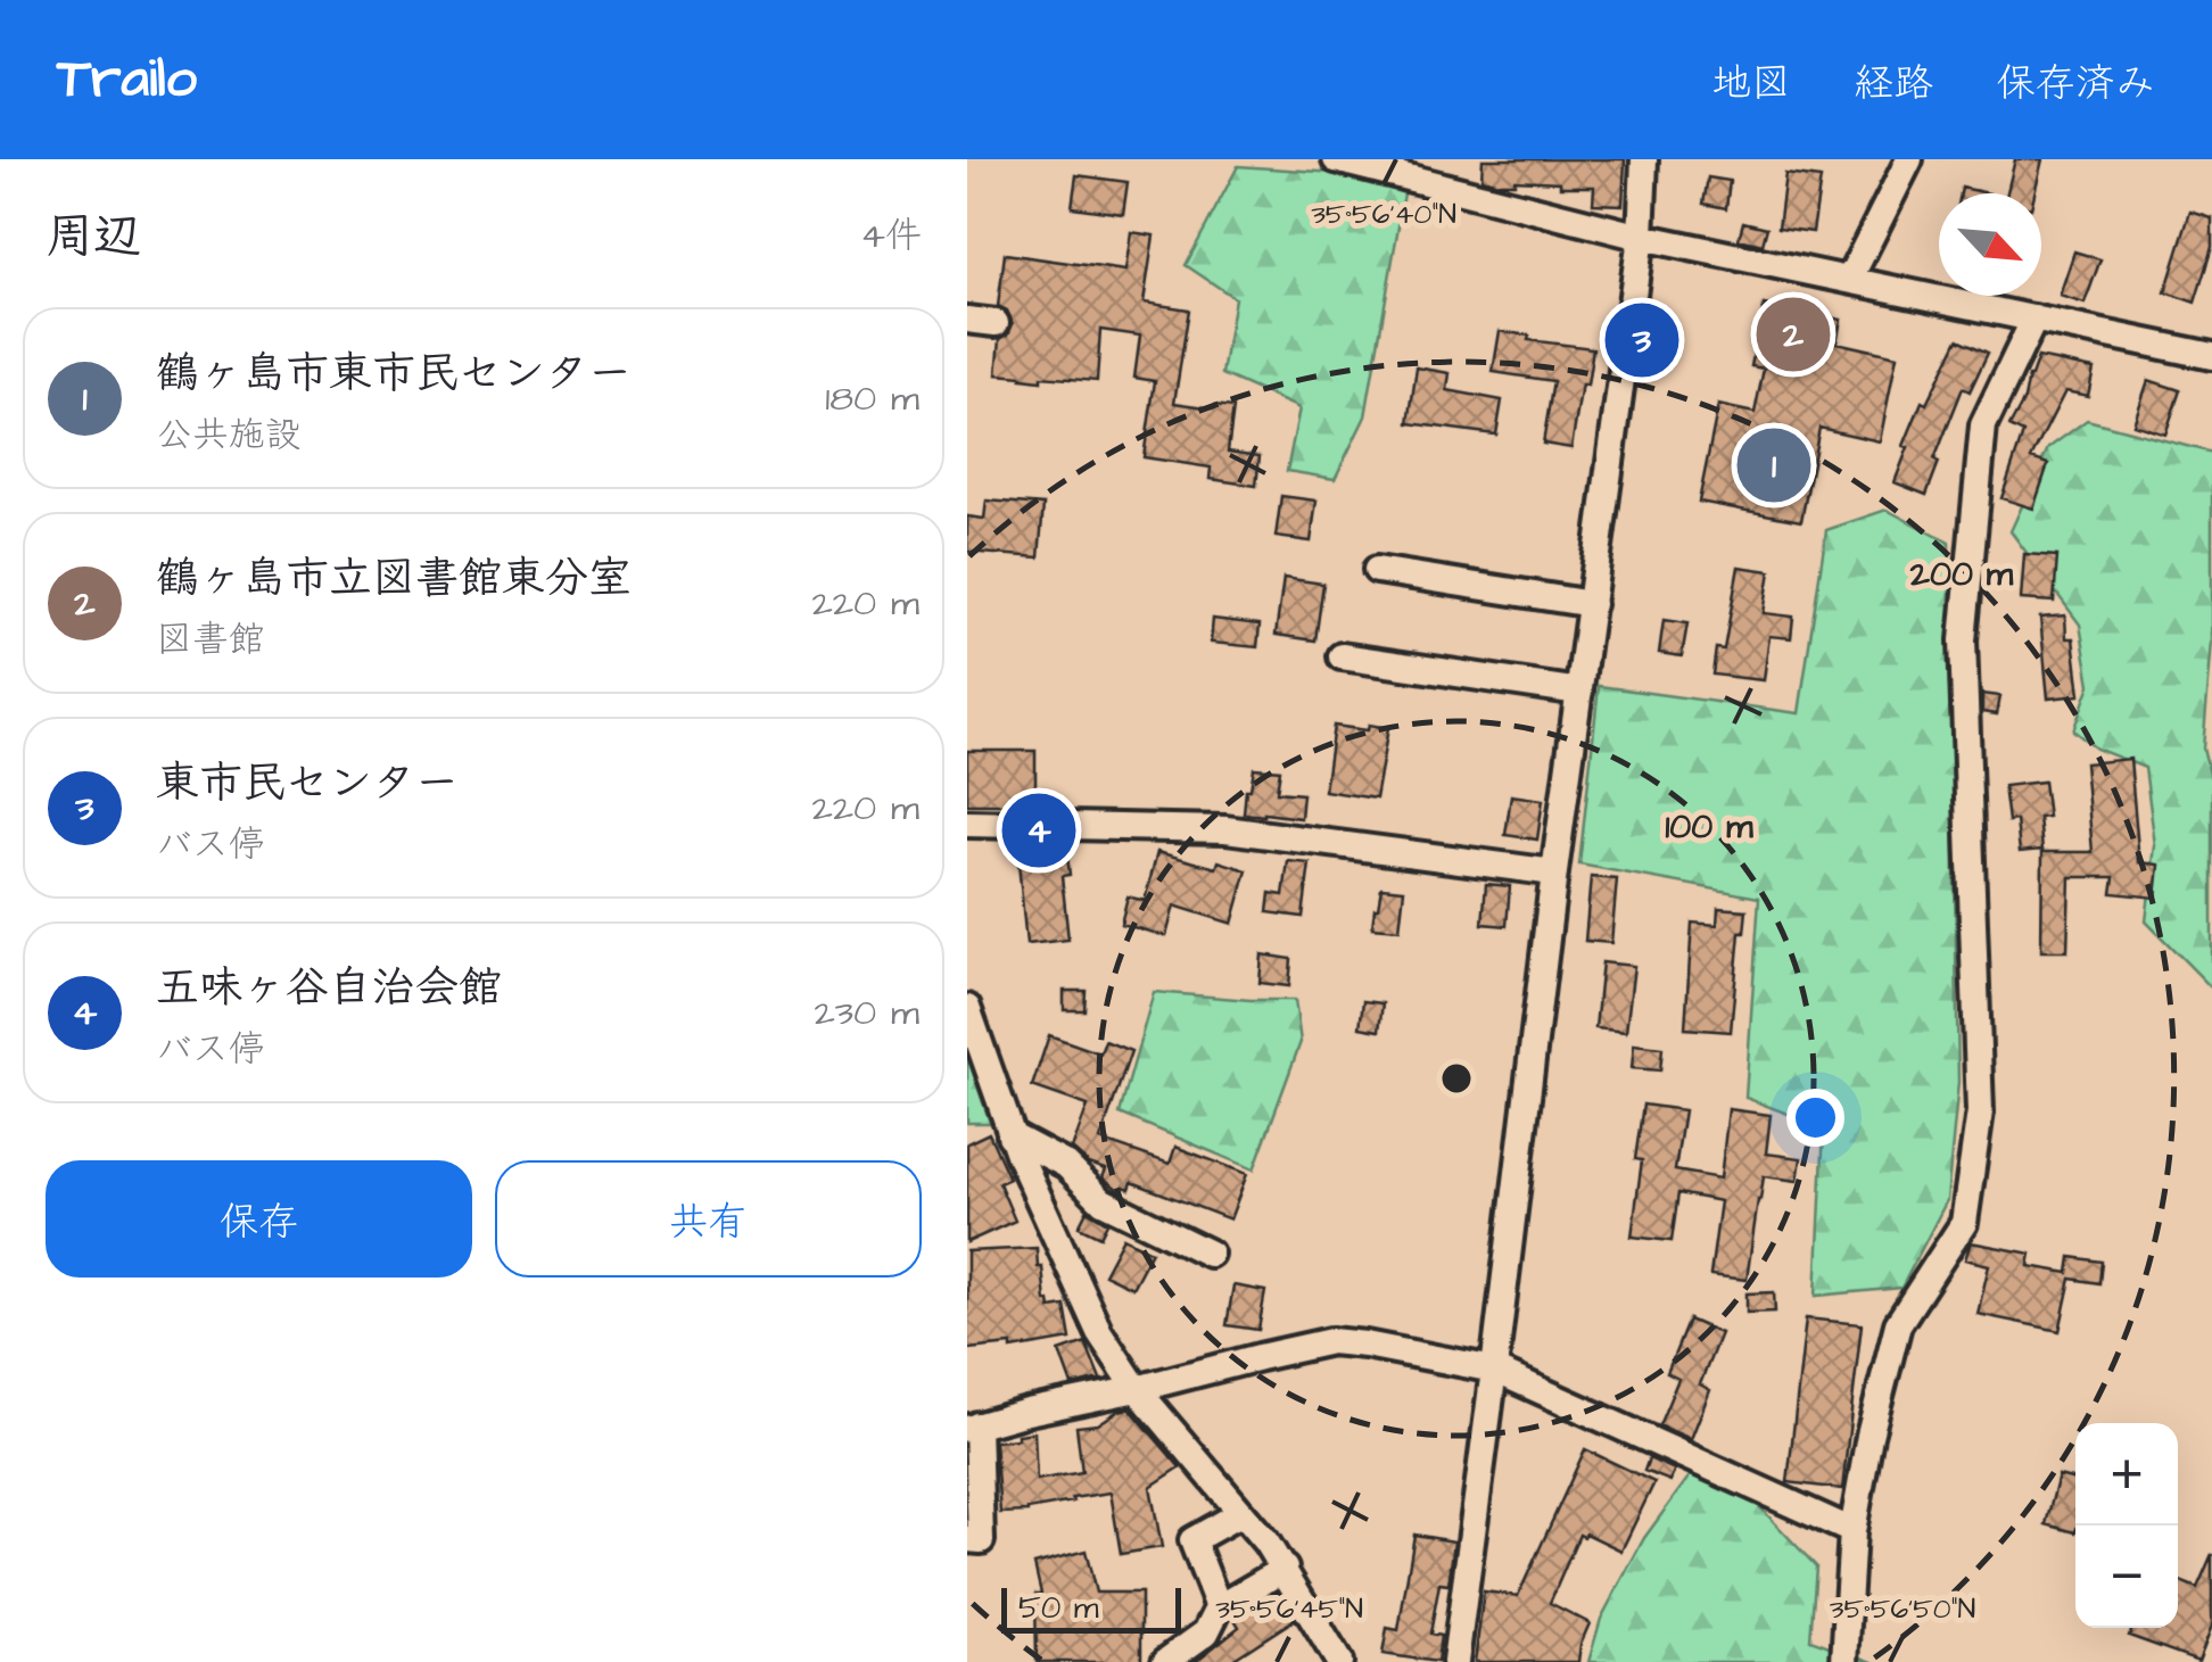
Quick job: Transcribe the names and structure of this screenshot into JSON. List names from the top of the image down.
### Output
{
  "scale_bar": "50 m",
  "north": "bottom right",
  "page": {
    "header": "Trailo",
    "nav": ["地図", "経路", "保存済み"],
    "heading": ["周辺", "4件"],
    "pins": [
      "2",
      "3",
      "1",
      "4"
    ],
    "list": [
      {
        "mark": "1",
        "name": "鶴ヶ島市東市民センター",
        "note": "公共施設",
        "value": "180 m"
      },
      {
        "mark": "2",
        "name": "鶴ヶ島市立図書館東分室",
        "note": "図書館",
        "value": "220 m"
      },
      {
        "mark": "3",
        "name": "東市民センター",
        "note": "バス停",
        "value": "220 m"
      },
      {
        "mark": "4",
        "name": "五味ヶ谷自治会館",
        "note": "バス停",
        "value": "230 m"
      }
    ],
    "buttons": ["保存", "共有"],
    "map_buttons": ["+", "−"],
    "scale": "50 m"
  },
  "coordinates": ["35°56'40\"N", "35°56'45\"N", "35°56'50\"N"],
  "rings": ["200 m", "100 m"]
}
